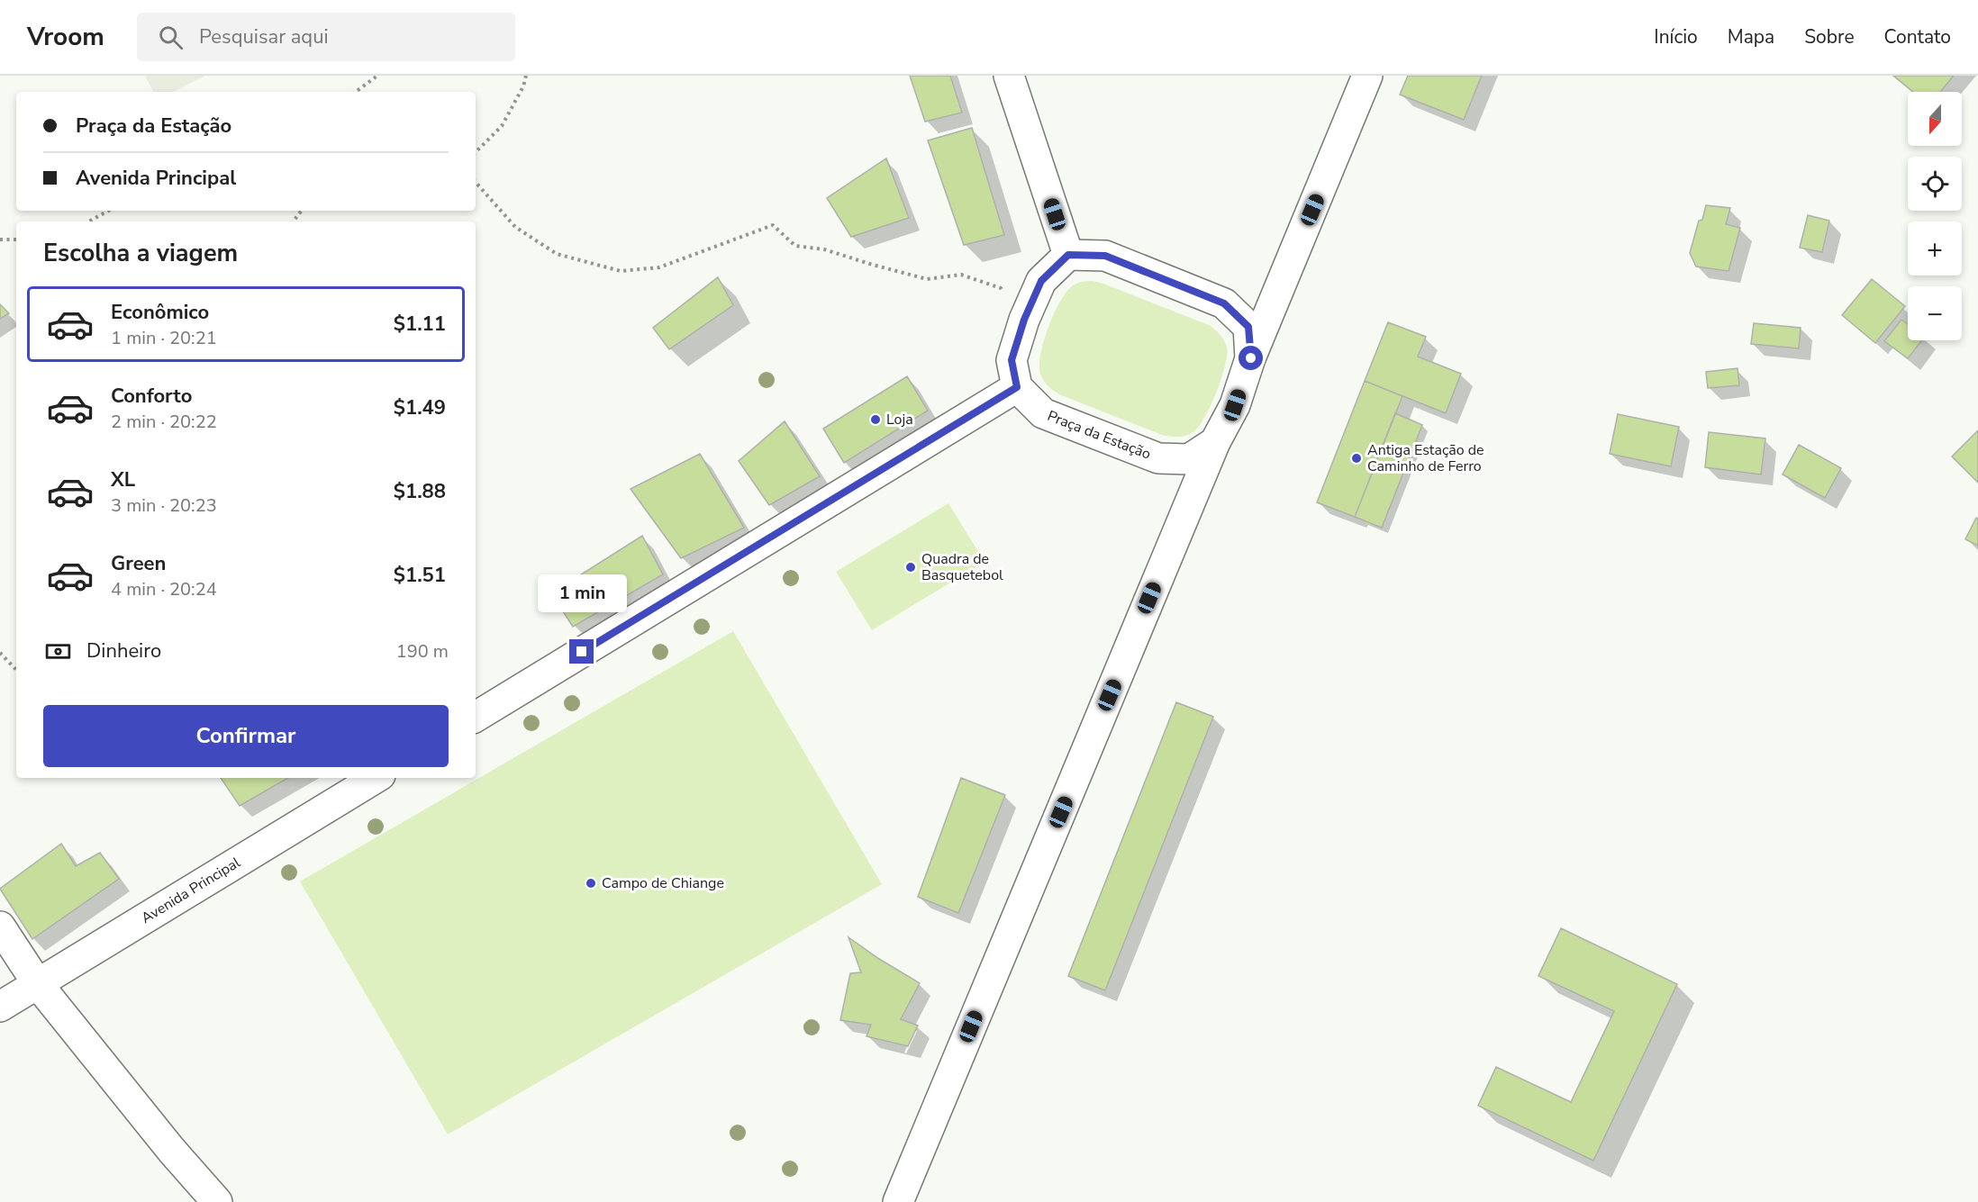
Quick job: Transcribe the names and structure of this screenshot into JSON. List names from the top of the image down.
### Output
{
  "streets": {
    "street": ["Praça da Estação", "Avenida Principal"]
  },
  "places": [
    "Loja",
    "Antiga Estação de Caminho de Ferro",
    "Quadra de Basquetebol",
    "Campo de Chiange"
  ],
  "north": "bottom",
  "page": {
    "header": "Vroom",
    "search": "Pesquisar aqui",
    "nav": [
      "Início",
      "Mapa",
      "Sobre",
      "Contato"
    ],
    "map_buttons": ["+", "−"],
    "banner": ["Praça da Estação", "Avenida Principal"],
    "heading": "Escolha a viagem",
    "list": [
      {
        "name": "Econômico",
        "note": "1 min · 20:21",
        "value": "$1.11"
      },
      {
        "name": "Conforto",
        "note": "2 min · 20:22",
        "value": "$1.49"
      },
      {
        "name": "XL",
        "note": "3 min · 20:23",
        "value": "$1.88"
      },
      {
        "name": "Green",
        "note": "4 min · 20:24",
        "value": "$1.51"
      }
    ],
    "bubble": "1 min",
    "pay": ["Dinheiro", "190 m"],
    "buttons": "Confirmar"
  }
}
